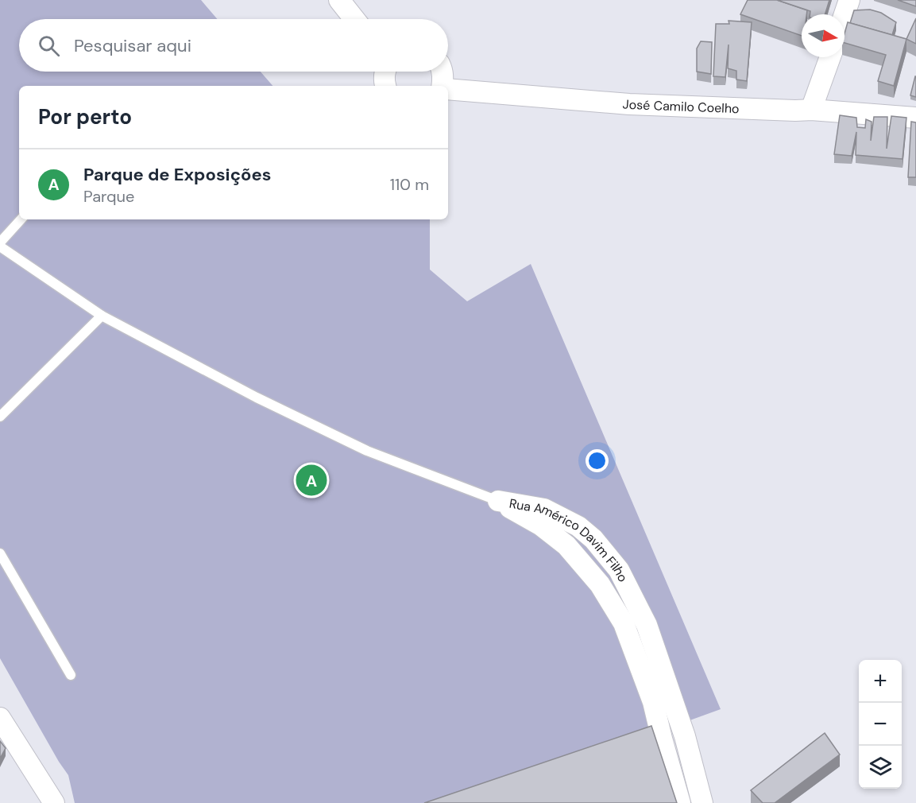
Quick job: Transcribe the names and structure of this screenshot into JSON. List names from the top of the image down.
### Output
{
  "streets": {
    "street": ["José Camilo Coelho", "Rua Américo Davim Filho"]
  },
  "north": "right",
  "page": {
    "search": "Pesquisar aqui",
    "heading": "Por perto",
    "list": [
      {
        "mark": "A",
        "name": "Parque de Exposições",
        "note": "Parque",
        "value": "110 m"
      }
    ],
    "pins": "A",
    "map_buttons": ["+", "−"]
  }
}
